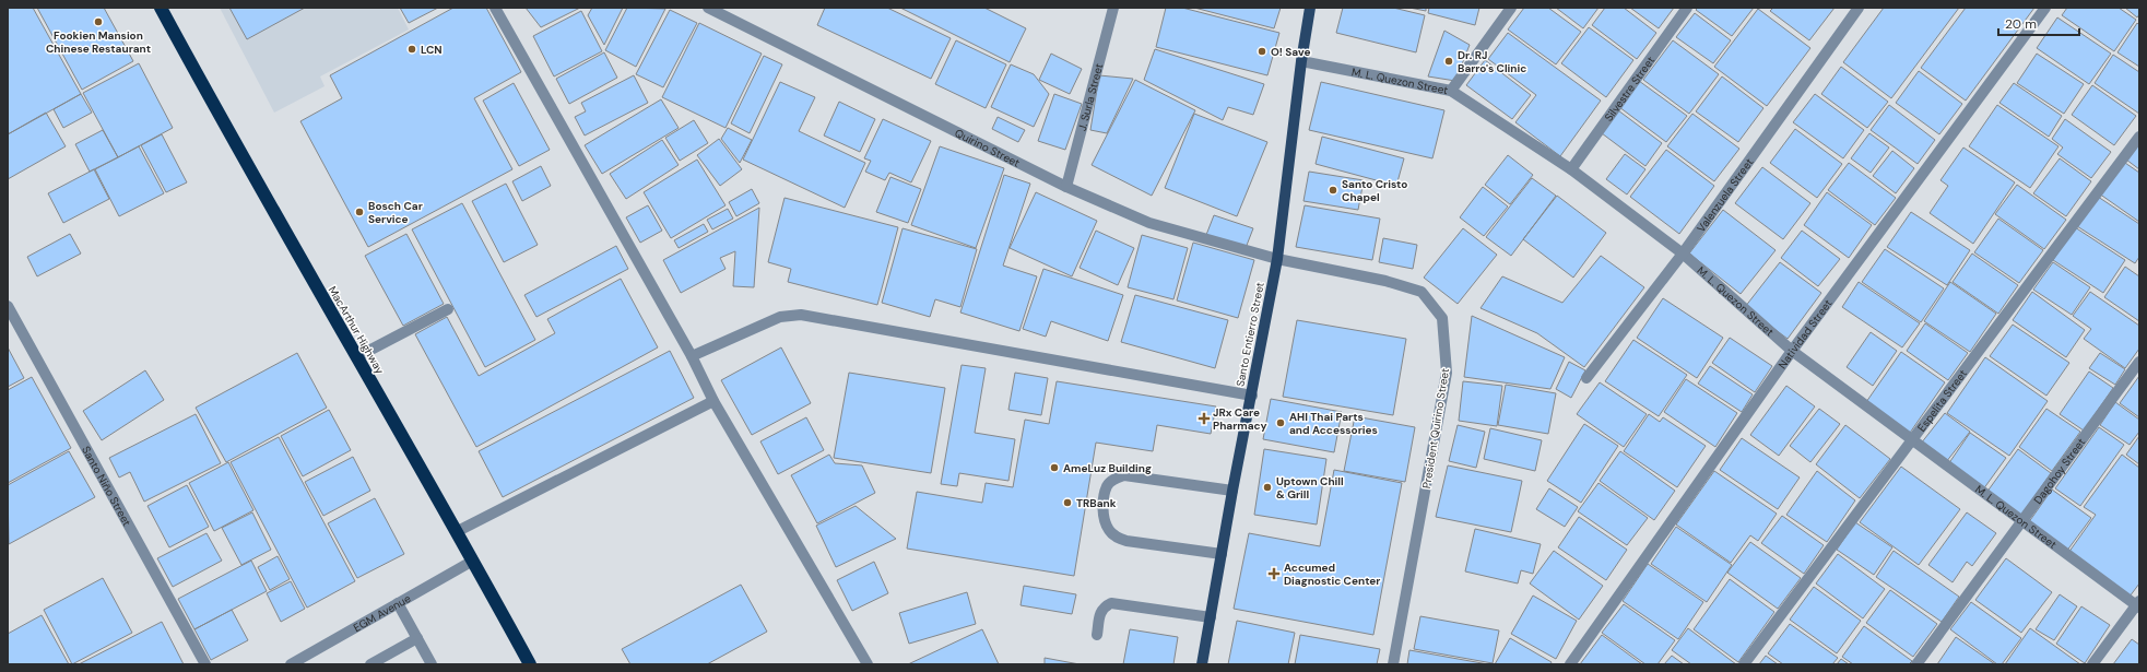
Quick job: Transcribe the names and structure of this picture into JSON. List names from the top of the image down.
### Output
{
  "streets": {
    "highway": ["MacArthur Highway"],
    "main road": ["Santo Entierro Street"],
    "street": [
      "M. L. Quezon Street",
      "Silvestre Street",
      "J. Surla Street",
      "Quirino Street",
      "Valenzuela Street",
      "Natividad Street",
      "Espelita Street",
      "President Quirino Street",
      "Dagohoy Street",
      "Santo Niño Street",
      "EGM Avenue"
    ]
  },
  "crossings": [
    ["M. L. Quezon Street", "Silvestre Street"],
    ["M. L. Quezon Street", "Valenzuela Street"],
    ["M. L. Quezon Street", "Natividad Street"],
    ["M. L. Quezon Street", "Santo Entierro Street"],
    ["M. L. Quezon Street", "Espelita Street"],
    ["M. L. Quezon Street", "Dagohoy Street"],
    ["J. Surla Street", "Quirino Street"],
    ["Quirino Street", "Santo Entierro Street"],
    ["Quirino Street", "President Quirino Street"],
    ["MacArthur Highway", "EGM Avenue"],
    ["Santo Entierro Street", "President Quirino Street"]
  ],
  "places": {
    "other": [
      "Fookien Mansion Chinese Restaurant",
      "LCN",
      "O! Save",
      "Dr. RJ Barro's Clinic",
      "Santo Cristo Chapel",
      "Bosch Car Service",
      "AHI Thai Parts and Accessories",
      "AmeLuz Building",
      "Uptown Chill & Grill",
      "TRBank"
    ],
    "health": ["JRx Care Pharmacy", "Accumed Diagnostic Center"]
  },
  "scale_bar": "20 m"
}
